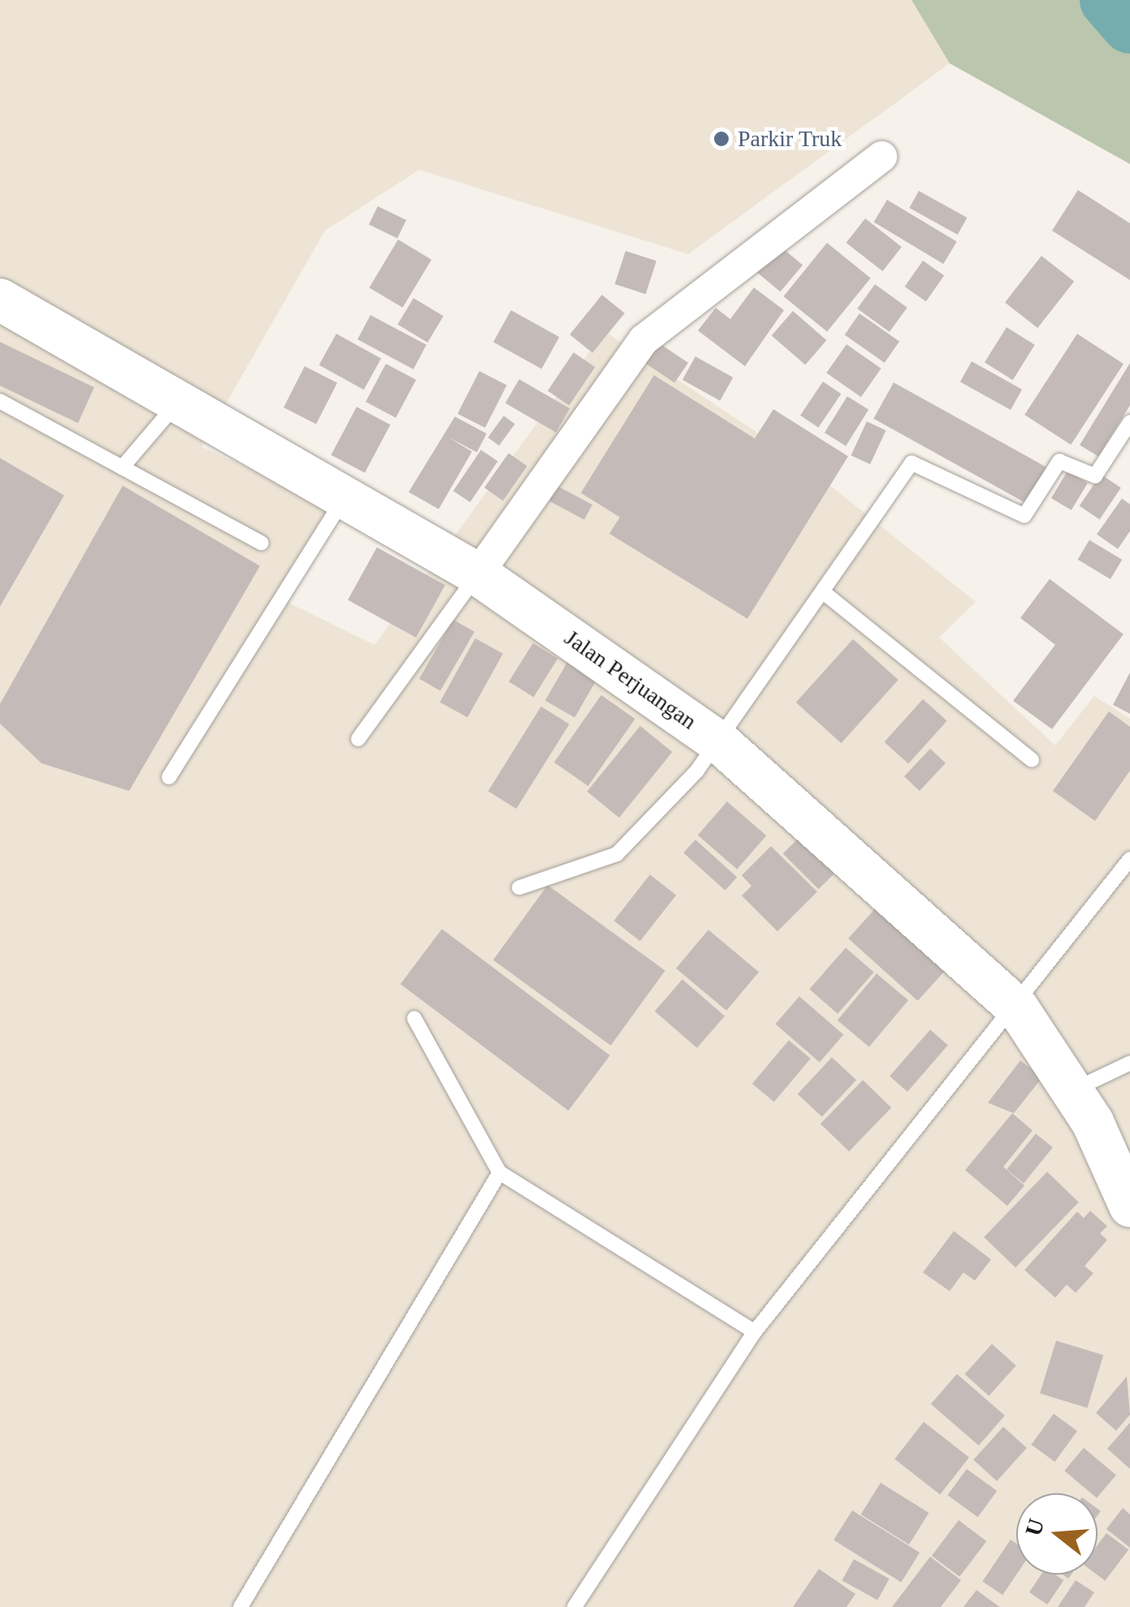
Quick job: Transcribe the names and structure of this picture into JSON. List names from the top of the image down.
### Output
{
  "streets": {
    "street": ["Jalan Perjuangan"]
  },
  "places": ["Parkir Truk"],
  "north": "left"
}
